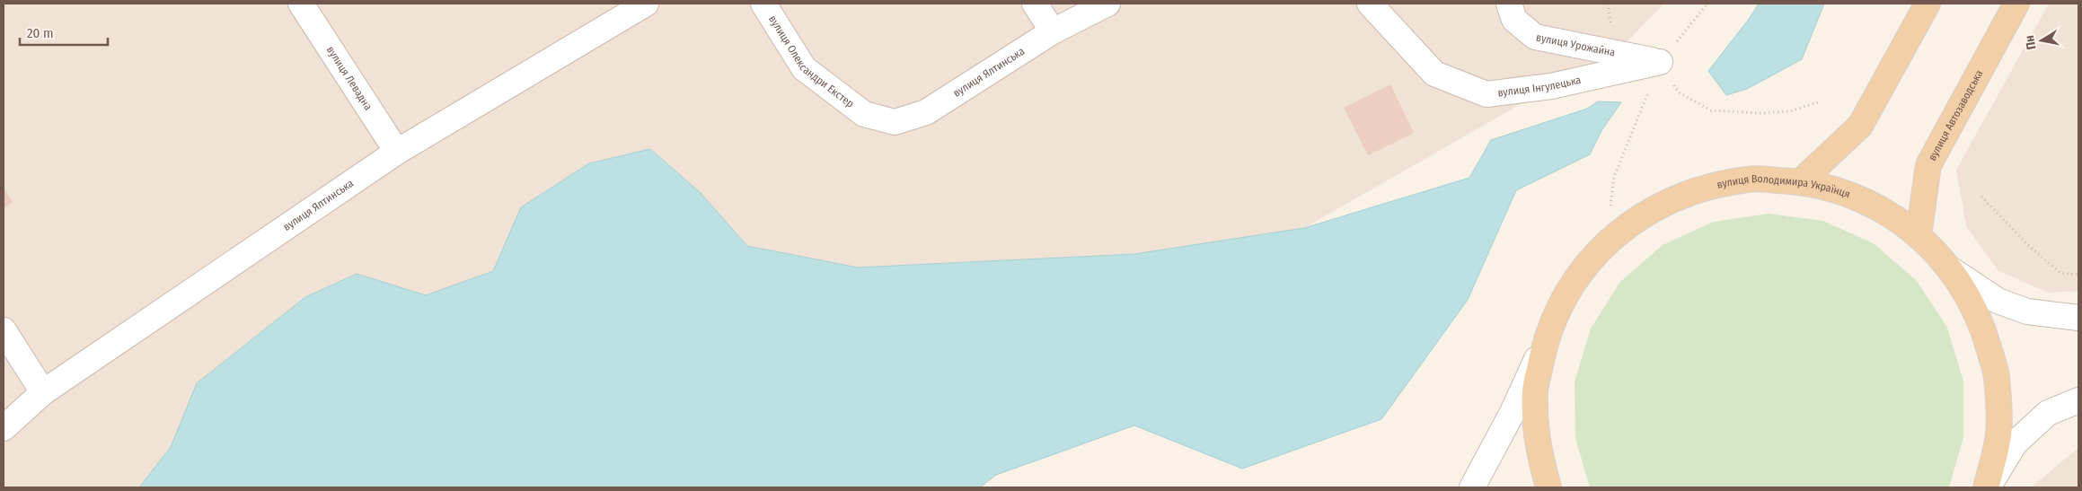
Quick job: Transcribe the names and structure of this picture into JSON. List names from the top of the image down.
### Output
{
  "streets": {
    "main road": ["вулиця Автозаводська", "вулиця Володимира Українця"],
    "street": [
      "вулиця Урожайна",
      "вулиця Олександри Екстер",
      "вулиця Ялтинська",
      "вулиця Левадна",
      "вулиця Інгулецька"
    ]
  },
  "crossings": [
    ["вулиця Урожайна", "вулиця Інгулецька"],
    ["вулиця Олександри Екстер", "вулиця Ялтинська"],
    ["вулиця Ялтинська", "вулиця Левадна"],
    ["вулиця Автозаводська", "вулиця Володимира Українця"]
  ],
  "scale_bar": "20 m",
  "north": "left"
}
